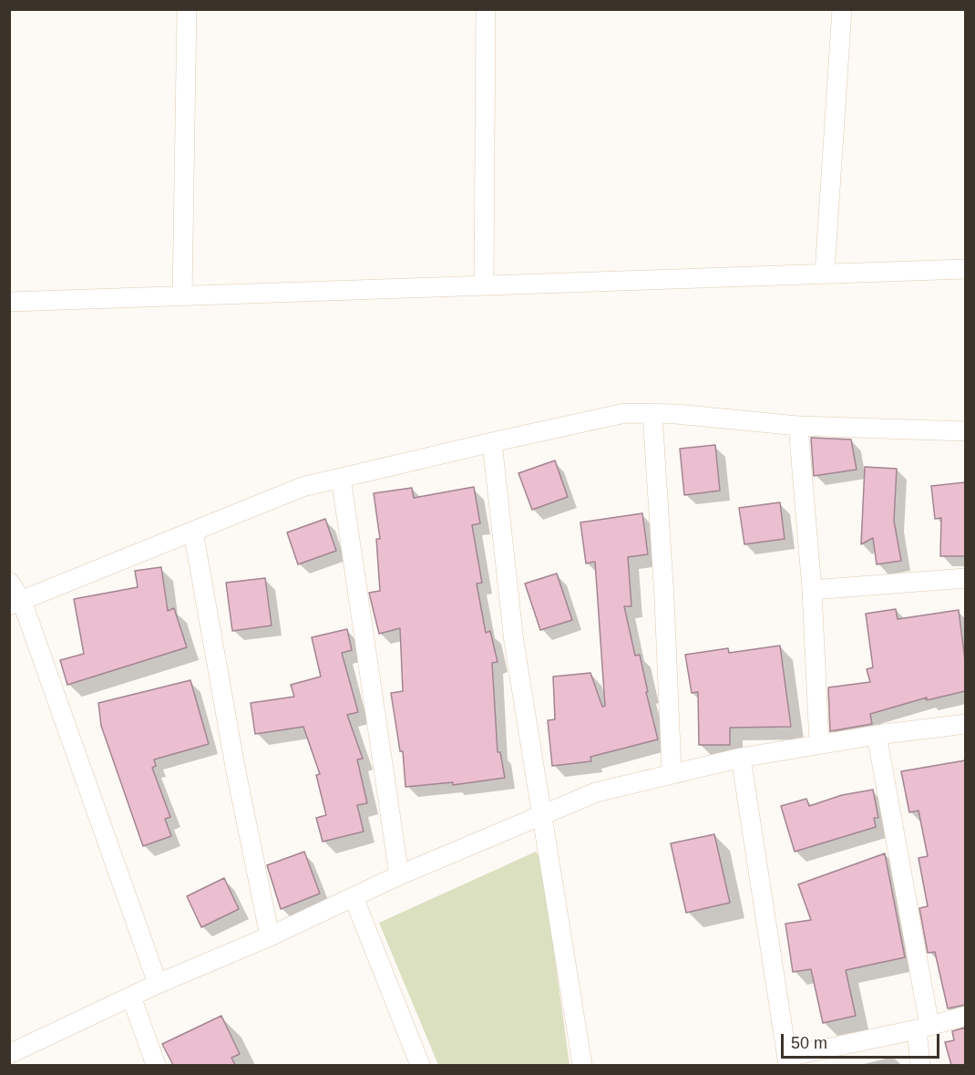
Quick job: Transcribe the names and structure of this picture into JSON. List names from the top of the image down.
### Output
{
  "scale_bar": "50 m"
}
